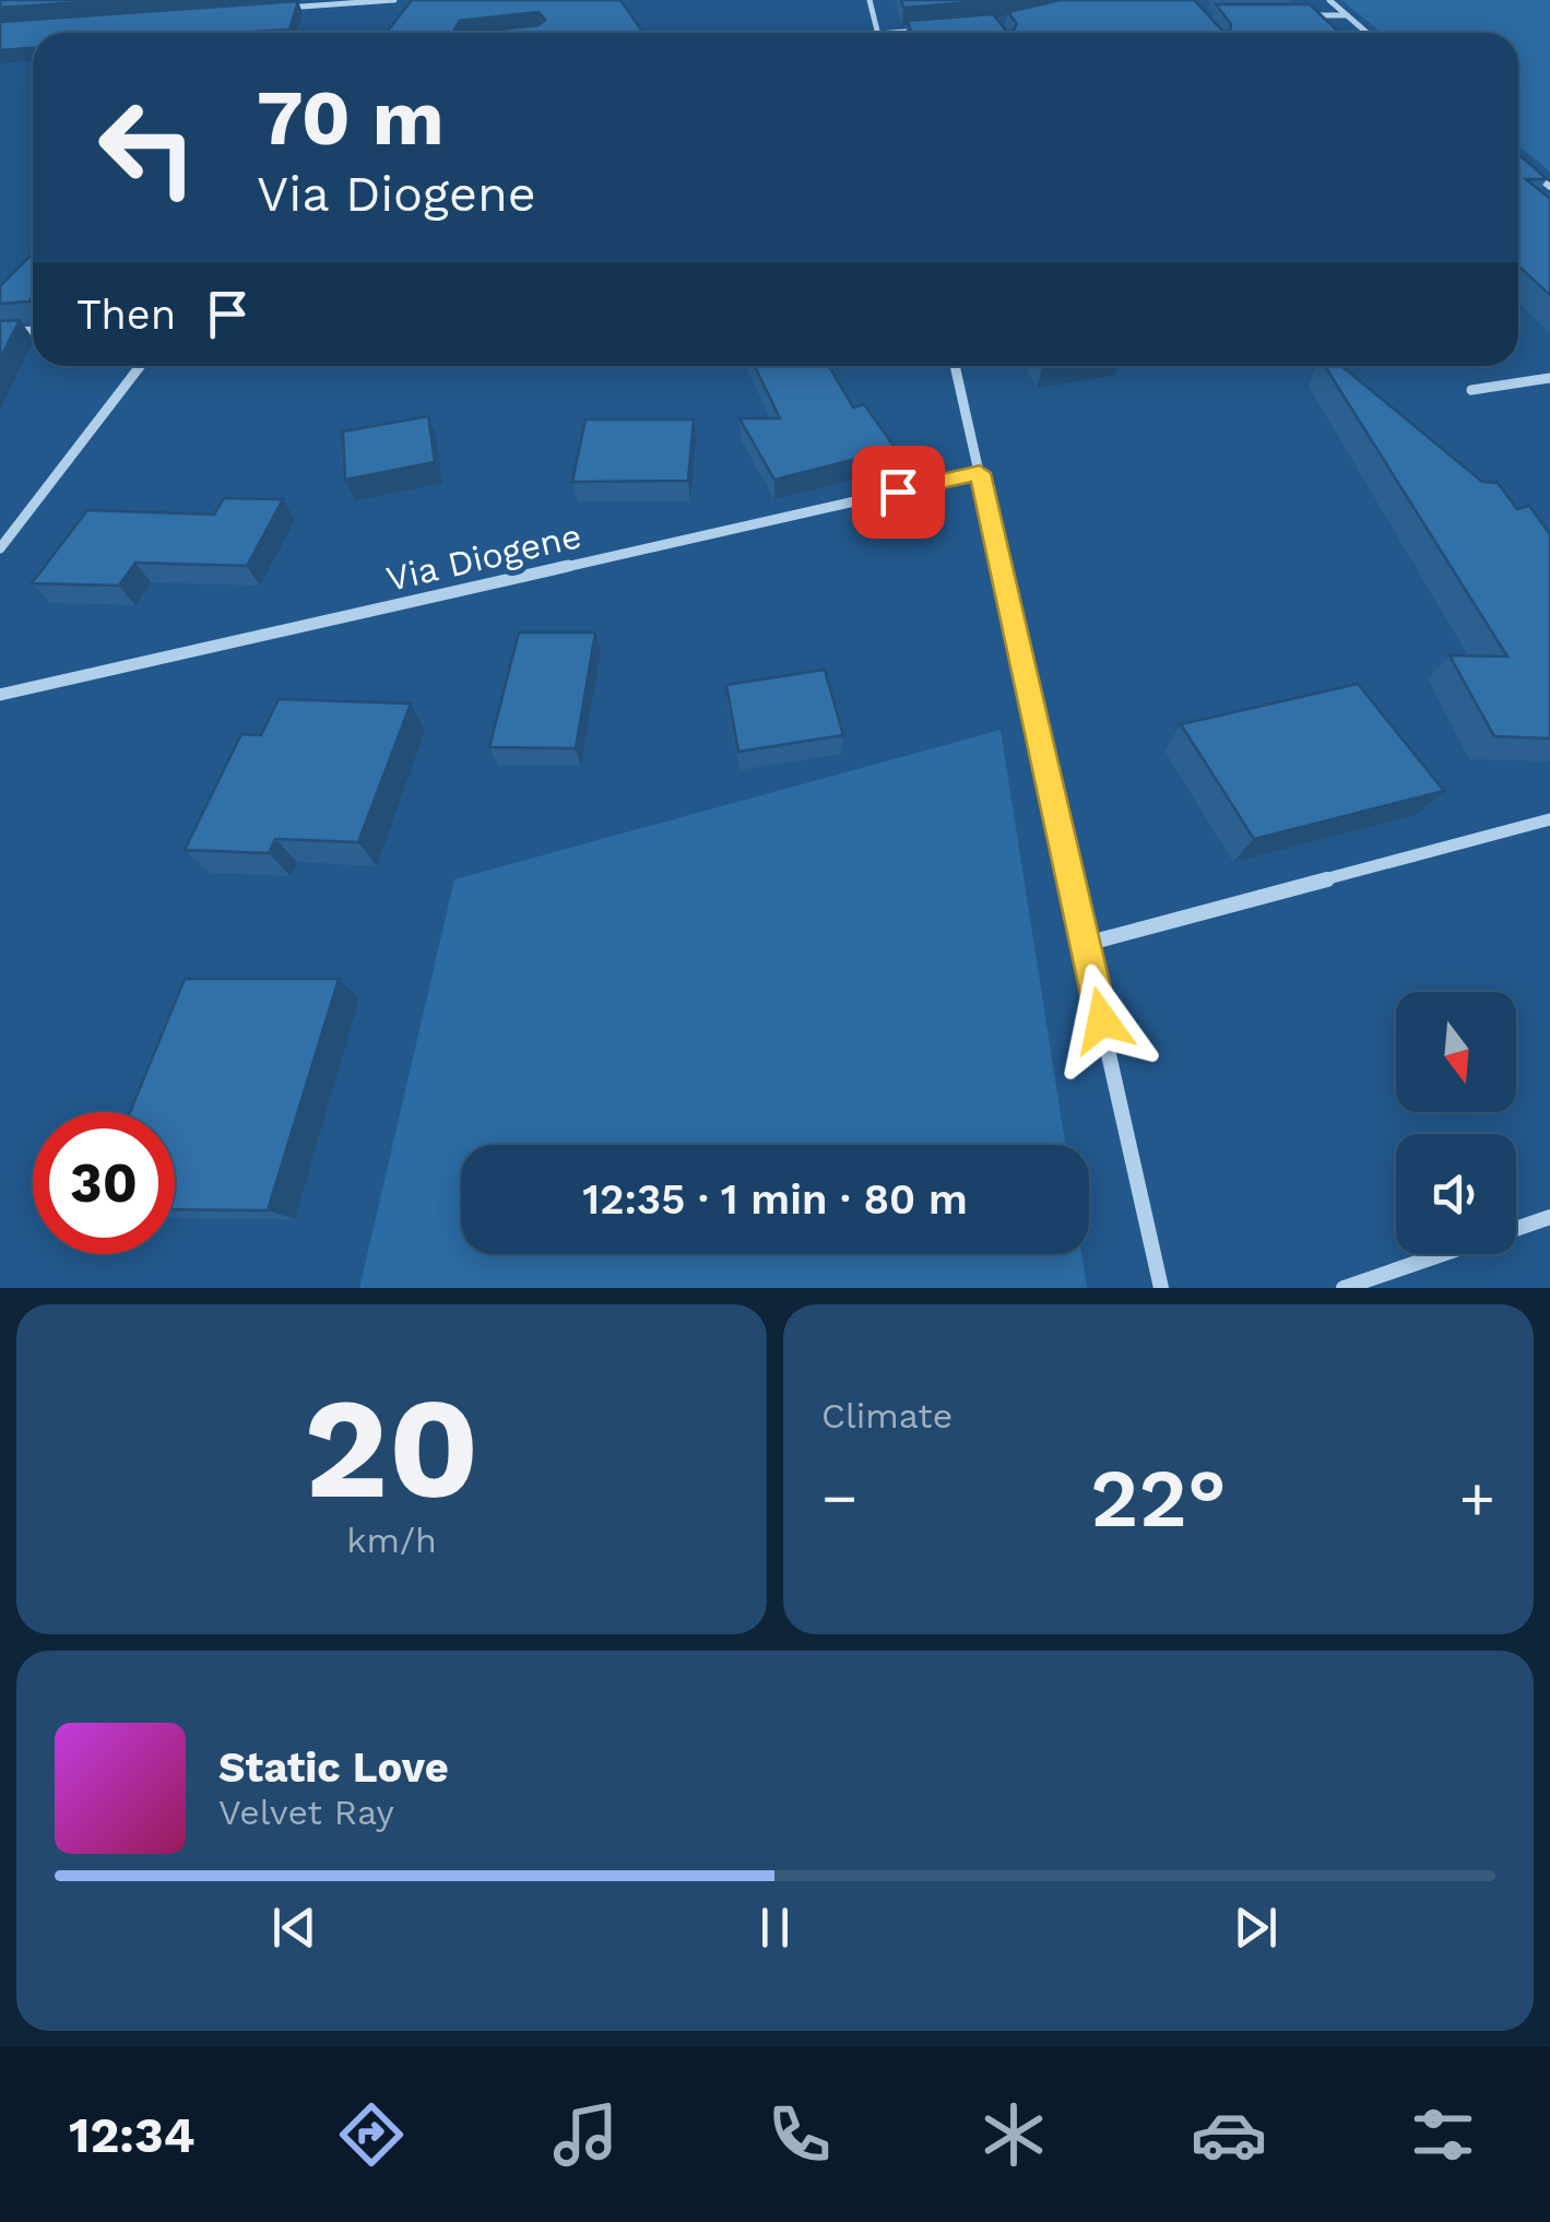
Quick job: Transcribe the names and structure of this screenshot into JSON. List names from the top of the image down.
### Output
{
  "streets": {
    "street": ["Via Diogene"]
  },
  "north": "bottom",
  "page": {
    "turn": ["70 m", "Via Diogene"],
    "then": "Then",
    "limit": "30",
    "trip": "12:35 · 1 min · 80 m",
    "tile": [
      ["20", "km/h"],
      "Climate"
    ],
    "heat": ["−", "22°", "+"],
    "song": ["Static Love", "Velvet Ray"],
    "tabs": "12:34"
  }
}
